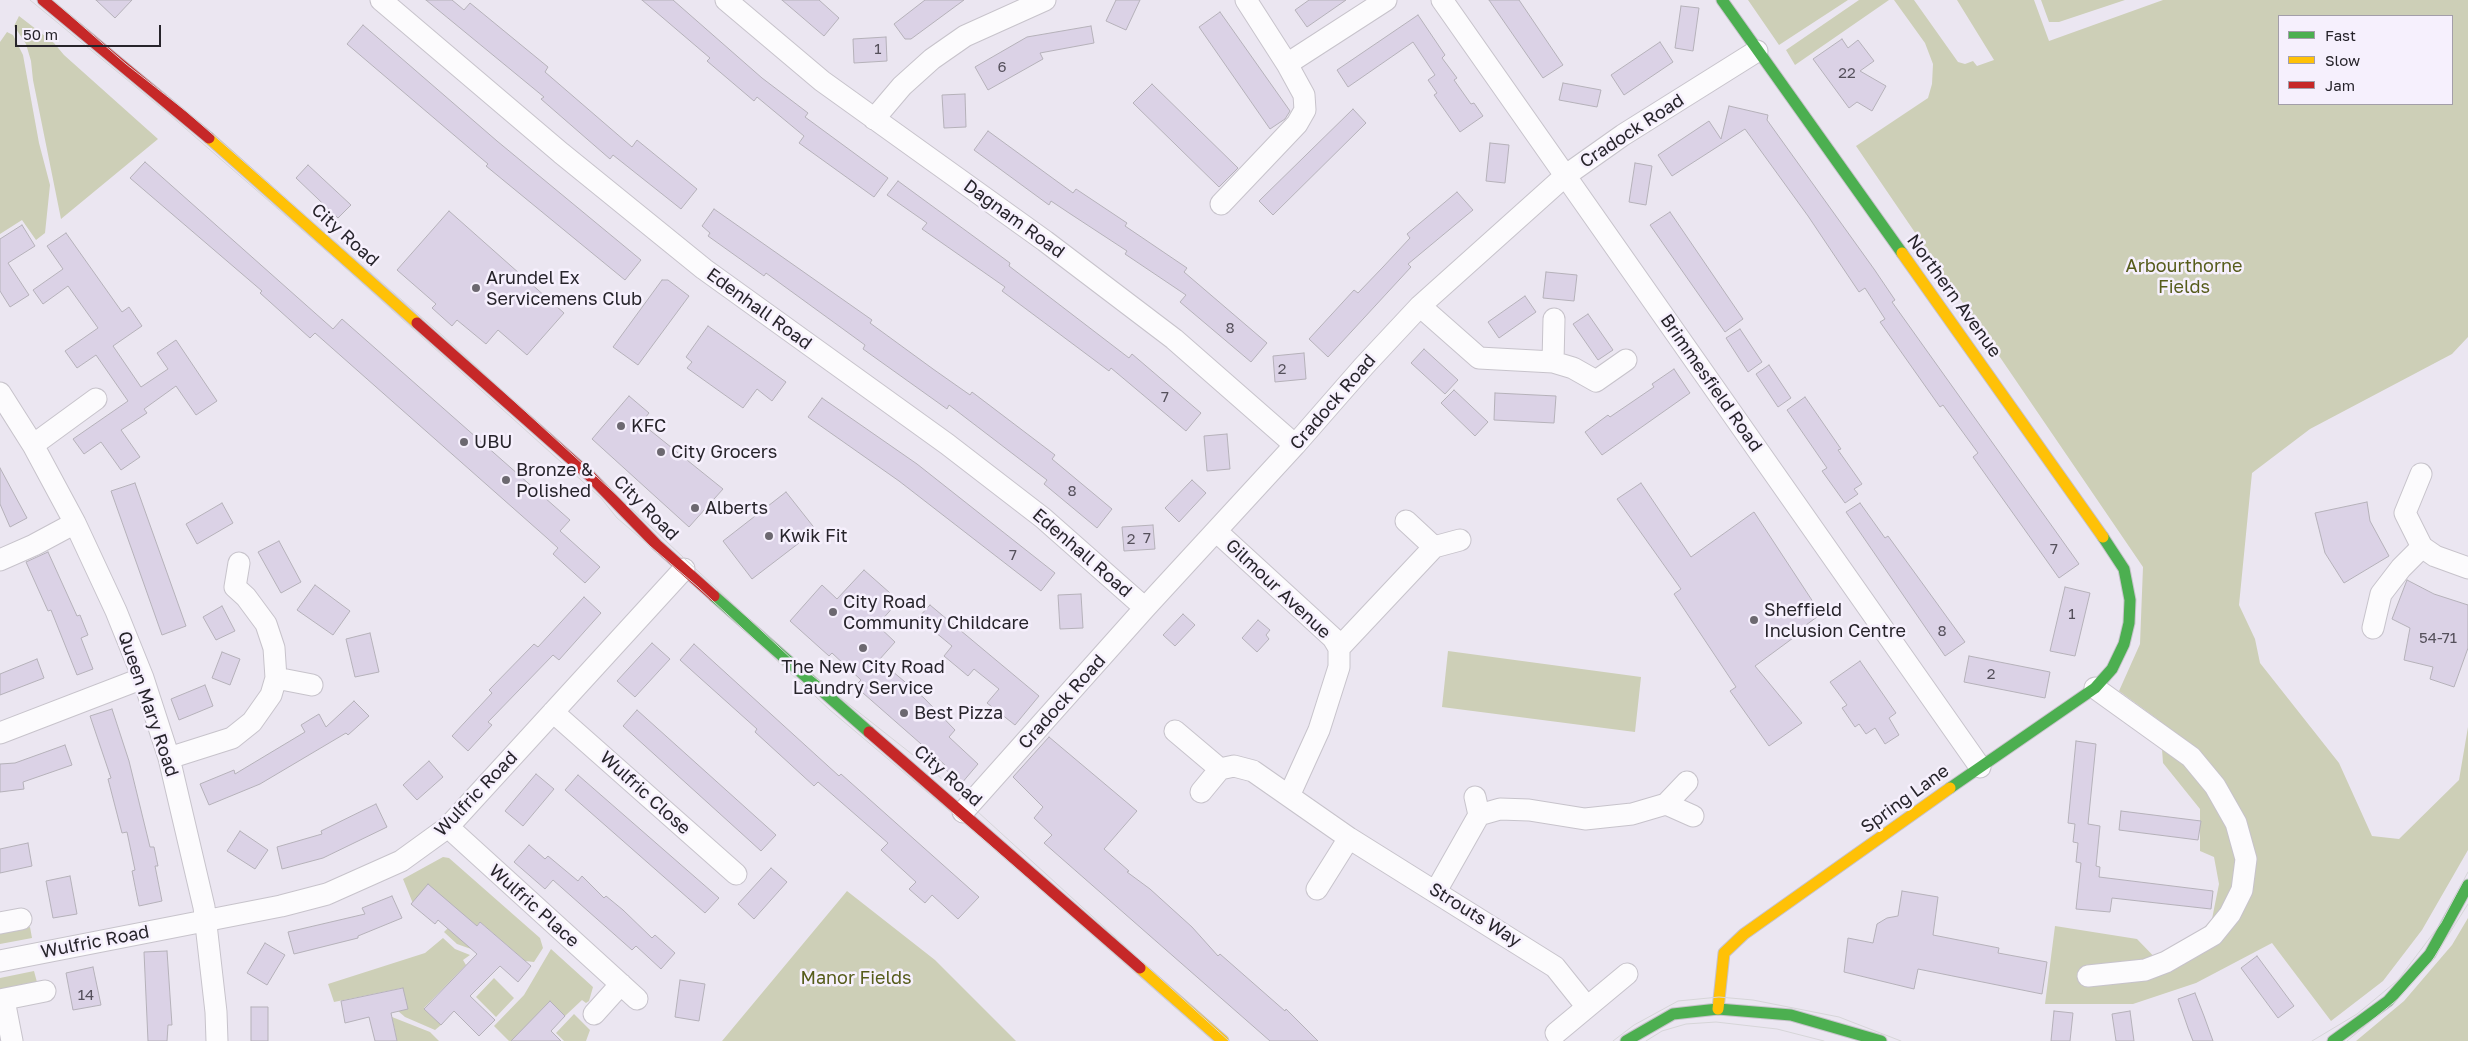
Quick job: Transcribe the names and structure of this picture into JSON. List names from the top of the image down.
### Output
{
  "streets": {
    "street": [
      "Cradock Road",
      "Dagnam Road",
      "City Road",
      "Northern Avenue",
      "Edenhall Road",
      "Brimmesfield Road",
      "Gilmour Avenue",
      "Queen Mary Road",
      "Wulfric Close",
      "Wulfric Road",
      "Spring Lane",
      "Wulfric Place",
      "Strouts Way"
    ]
  },
  "crossings": [
    ["Cradock Road", "Dagnam Road"],
    ["Cradock Road", "City Road"],
    ["Cradock Road", "Northern Avenue"],
    ["Cradock Road", "Edenhall Road"],
    ["Cradock Road", "Brimmesfield Road"],
    ["Cradock Road", "Gilmour Avenue"],
    ["City Road", "Wulfric Road"],
    ["Northern Avenue", "Spring Lane"],
    ["Brimmesfield Road", "Spring Lane"],
    ["Gilmour Avenue", "Strouts Way"],
    ["Queen Mary Road", "Wulfric Road"],
    ["Wulfric Close", "Wulfric Road"],
    ["Wulfric Road", "Wulfric Place"]
  ],
  "parks": ["Arbourthorne Fields", "Manor Fields"],
  "places": [
    "Arundel Ex Servicemens Club",
    "KFC",
    "UBU",
    "City Grocers",
    "Bronze & Polished",
    "Alberts",
    "Kwik Fit",
    "City Road Community Childcare",
    "Sheffield Inclusion Centre",
    "The New City Road Laundry Service",
    "Best Pizza"
  ],
  "house_numbers": [
    "1",
    "6",
    "22",
    "8",
    "2",
    "7",
    "8",
    "7",
    "2",
    "7",
    "7",
    "1",
    "8",
    "54-71",
    "2",
    "14"
  ],
  "legend": ["Fast", "Slow", "Jam"],
  "scale_bar": "50 m"
}
